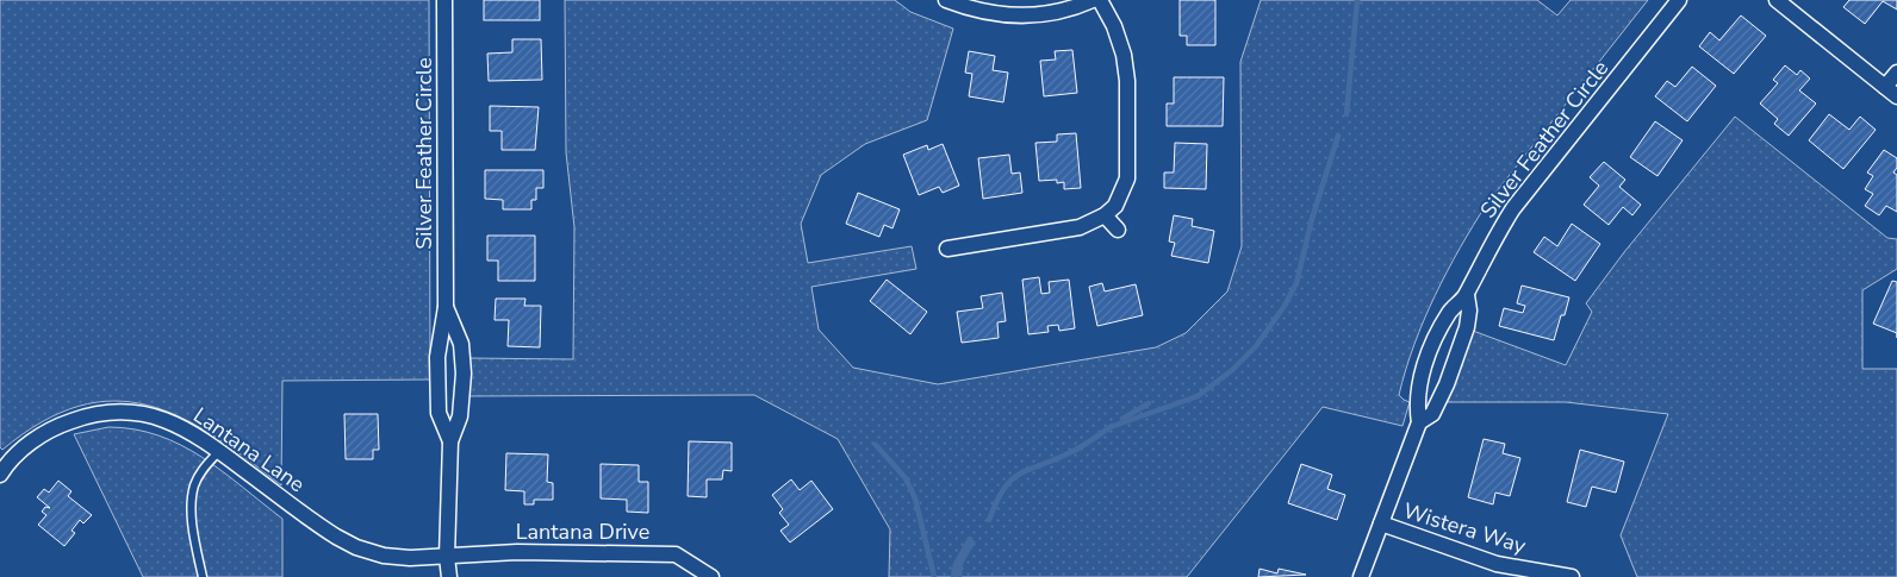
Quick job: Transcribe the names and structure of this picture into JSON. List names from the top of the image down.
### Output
{
  "streets": {
    "street": [
      "Silver Feather Circle",
      "Lantana Lane",
      "Wistera Way",
      "Lantana Drive"
    ]
  },
  "crossings": [
    ["Silver Feather Circle", "Lantana Lane"],
    ["Silver Feather Circle", "Wistera Way"],
    ["Silver Feather Circle", "Lantana Drive"],
    ["Lantana Lane", "Lantana Drive"]
  ]
}
